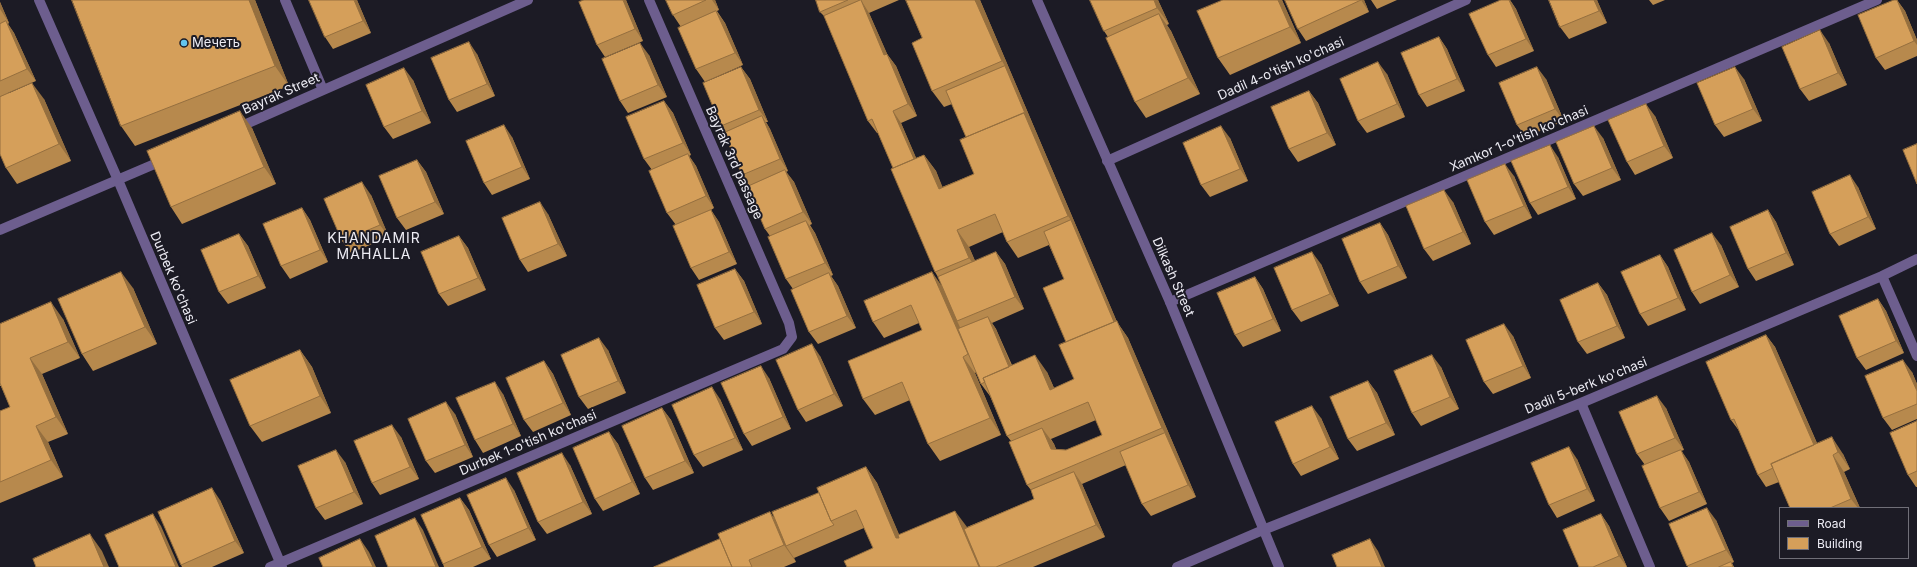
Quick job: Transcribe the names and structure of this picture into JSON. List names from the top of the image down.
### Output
{
  "streets": {
    "street": [
      "Dadil 4-o'tish ko'chasi",
      "Bayrak Street",
      "Xamkor 1-o'tish ko'chasi",
      "Bayrak 3rd passage",
      "Dilkash Street",
      "Durbek ko'chasi",
      "Dadil 5-berk ko'chasi",
      "Durbek 1-o'tish ko'chasi"
    ]
  },
  "crossings": [
    ["Dadil 4-o'tish ko'chasi", "Dilkash Street"],
    ["Xamkor 1-o'tish ko'chasi", "Dilkash Street"],
    ["Bayrak 3rd passage", "Durbek 1-o'tish ko'chasi"],
    ["Dilkash Street", "Dadil 5-berk ko'chasi"],
    ["Durbek ko'chasi", "Durbek 1-o'tish ko'chasi"]
  ],
  "districts": ["KHANDAMIR MAHALLA"],
  "places": ["Мечеть"],
  "legend": ["Road", "Building"]
}
